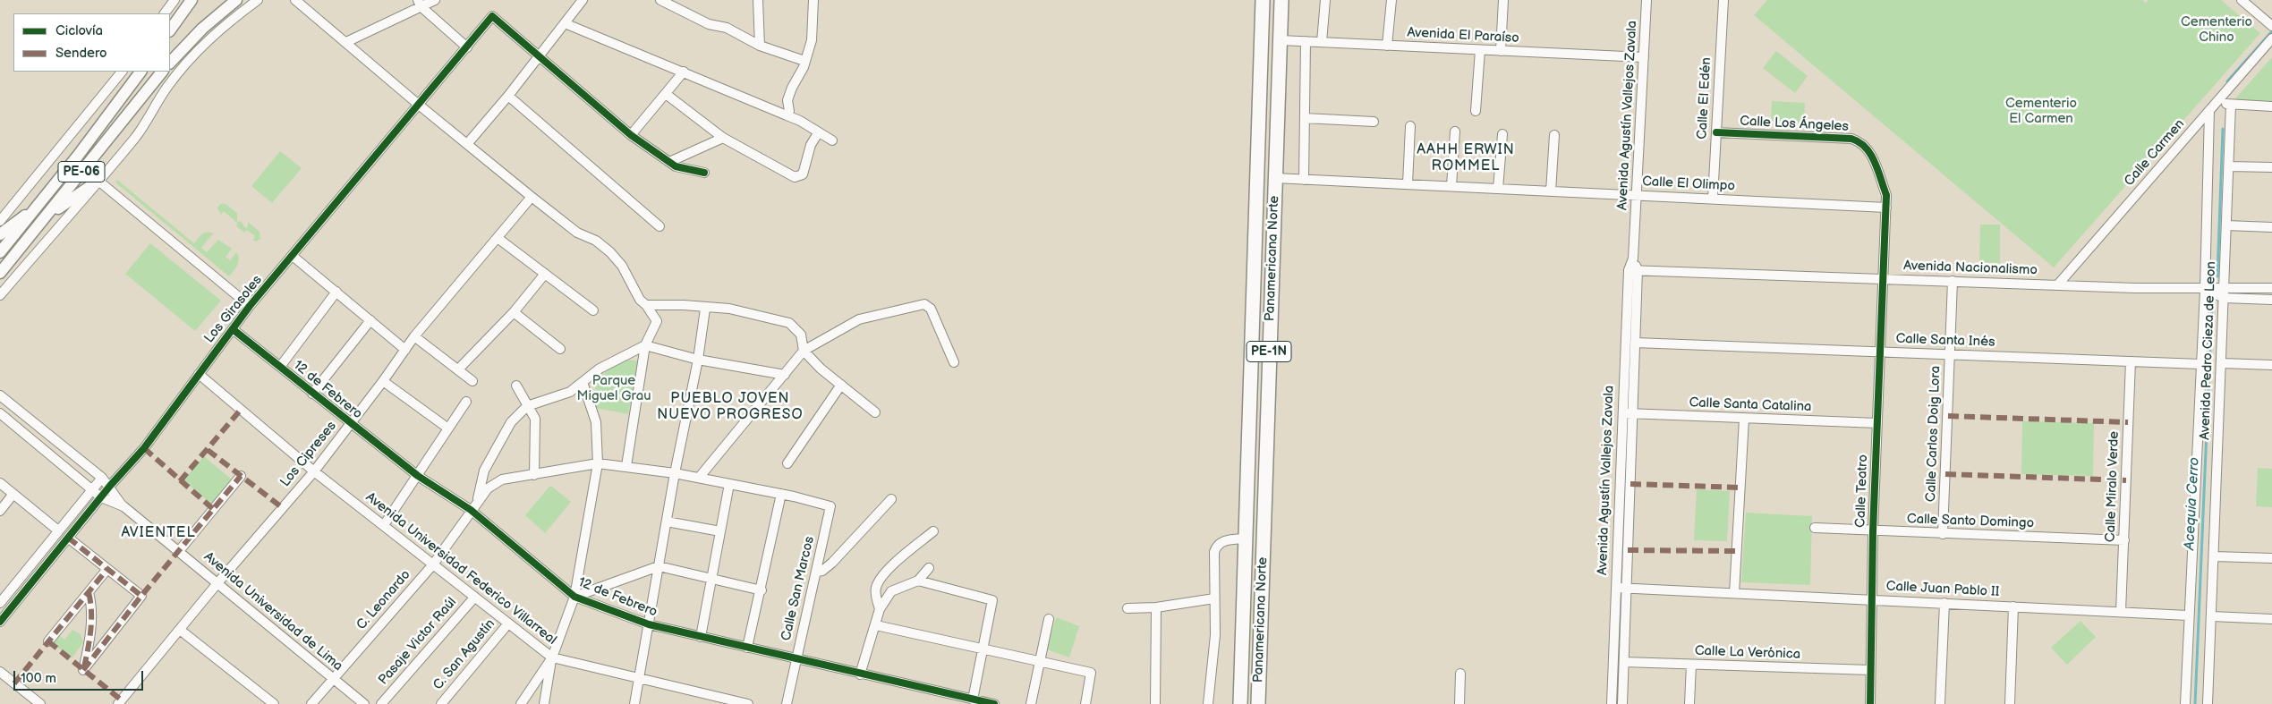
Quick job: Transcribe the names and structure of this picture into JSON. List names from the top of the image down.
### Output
{
  "streets": {
    "highway": ["Panamericana Norte", "PE-1N"],
    "main road": ["PE-06"],
    "street": [
      "Avenida El Paraíso",
      "Calle El Edén",
      "Avenida Agustín Vallejos Zavala",
      "Calle Los Ángeles",
      "Calle Carmen",
      "Calle El Olimpo",
      "Avenida Nacionalismo",
      "Los Girasoles",
      "Calle Santa Inés",
      "Avenida Pedro Cieza de Leon",
      "12 de Febrero",
      "Calle Santa Catalina",
      "Calle Carlos Doig Lora",
      "Los Cipreses",
      "Calle Miralo Verde",
      "Calle Teatro",
      "Calle Santo Domingo",
      "Avenida Universidad Federico Villarreal",
      "Calle San Marcos",
      "Calle Juan Pablo II",
      "C. Leonardo",
      "Avenida Universidad de Lima",
      "Pasaje Victor Raúl",
      "Calle La Verónica",
      "C. San Agustín"
    ]
  },
  "crossings": [
    ["Avenida El Paraíso", "Avenida Agustín Vallejos Zavala"],
    ["Avenida El Paraíso", "Panamericana Norte"],
    ["Calle El Edén", "Calle Los Ángeles"],
    ["Calle El Edén", "Calle El Olimpo"],
    ["Avenida Agustín Vallejos Zavala", "Calle El Olimpo"],
    ["Avenida Agustín Vallejos Zavala", "Avenida Nacionalismo"],
    ["Avenida Agustín Vallejos Zavala", "Calle Santa Inés"],
    ["Avenida Agustín Vallejos Zavala", "Calle Santa Catalina"],
    ["Avenida Agustín Vallejos Zavala", "Calle Juan Pablo II"],
    ["Avenida Agustín Vallejos Zavala", "Calle La Verónica"],
    ["Calle Los Ángeles", "Calle El Olimpo"],
    ["Calle Los Ángeles", "Avenida Nacionalismo"],
    ["Calle Los Ángeles", "Calle Teatro"],
    ["Calle Carmen", "Avenida Nacionalismo"],
    ["Calle Carmen", "Avenida Pedro Cieza de Leon"],
    ["Calle El Olimpo", "Panamericana Norte"],
    ["Avenida Nacionalismo", "Avenida Pedro Cieza de Leon"],
    ["Avenida Nacionalismo", "Calle Carlos Doig Lora"],
    ["Avenida Nacionalismo", "Calle Teatro"],
    ["Los Girasoles", "12 de Febrero"],
    ["Los Girasoles", "Avenida Universidad Federico Villarreal"],
    ["Los Girasoles", "Avenida Universidad de Lima"],
    ["Calle Santa Inés", "Avenida Pedro Cieza de Leon"],
    ["Calle Santa Inés", "Calle Carlos Doig Lora"],
    ["Calle Santa Inés", "Calle Miralo Verde"],
    ["Calle Santa Inés", "Calle Teatro"],
    ["Avenida Pedro Cieza de Leon", "Calle Juan Pablo II"],
    ["12 de Febrero", "Los Cipreses"],
    ["12 de Febrero", "Calle San Marcos"],
    ["12 de Febrero", "C. Leonardo"],
    ["Calle Santa Catalina", "Calle Teatro"],
    ["Calle Carlos Doig Lora", "Calle Santo Domingo"],
    ["Los Cipreses", "Avenida Universidad Federico Villarreal"],
    ["Los Cipreses", "Avenida Universidad de Lima"],
    ["Calle Miralo Verde", "Calle Santo Domingo"],
    ["Calle Miralo Verde", "Calle Juan Pablo II"],
    ["Calle Teatro", "Calle Santo Domingo"],
    ["Calle Teatro", "Calle Juan Pablo II"],
    ["Calle Teatro", "Calle La Verónica"],
    ["Avenida Universidad Federico Villarreal", "C. Leonardo"],
    ["Avenida Universidad Federico Villarreal", "Pasaje Victor Raúl"],
    ["Avenida Universidad Federico Villarreal", "C. San Agustín"],
    ["Calle San Marcos", "C. Leonardo"],
    ["C. Leonardo", "Avenida Universidad de Lima"]
  ],
  "districts": ["AAHH ERWIN ROMMEL", "PUEBLO JOVEN NUEVO PROGRESO", "AVIENTEL"],
  "water": ["Acequia Cerro"],
  "parks": ["Cementerio Chino", "Cementerio El Carmen", "Parque Miguel Grau"],
  "legend": ["Ciclovía", "Sendero"],
  "scale_bar": "100 m"
}
